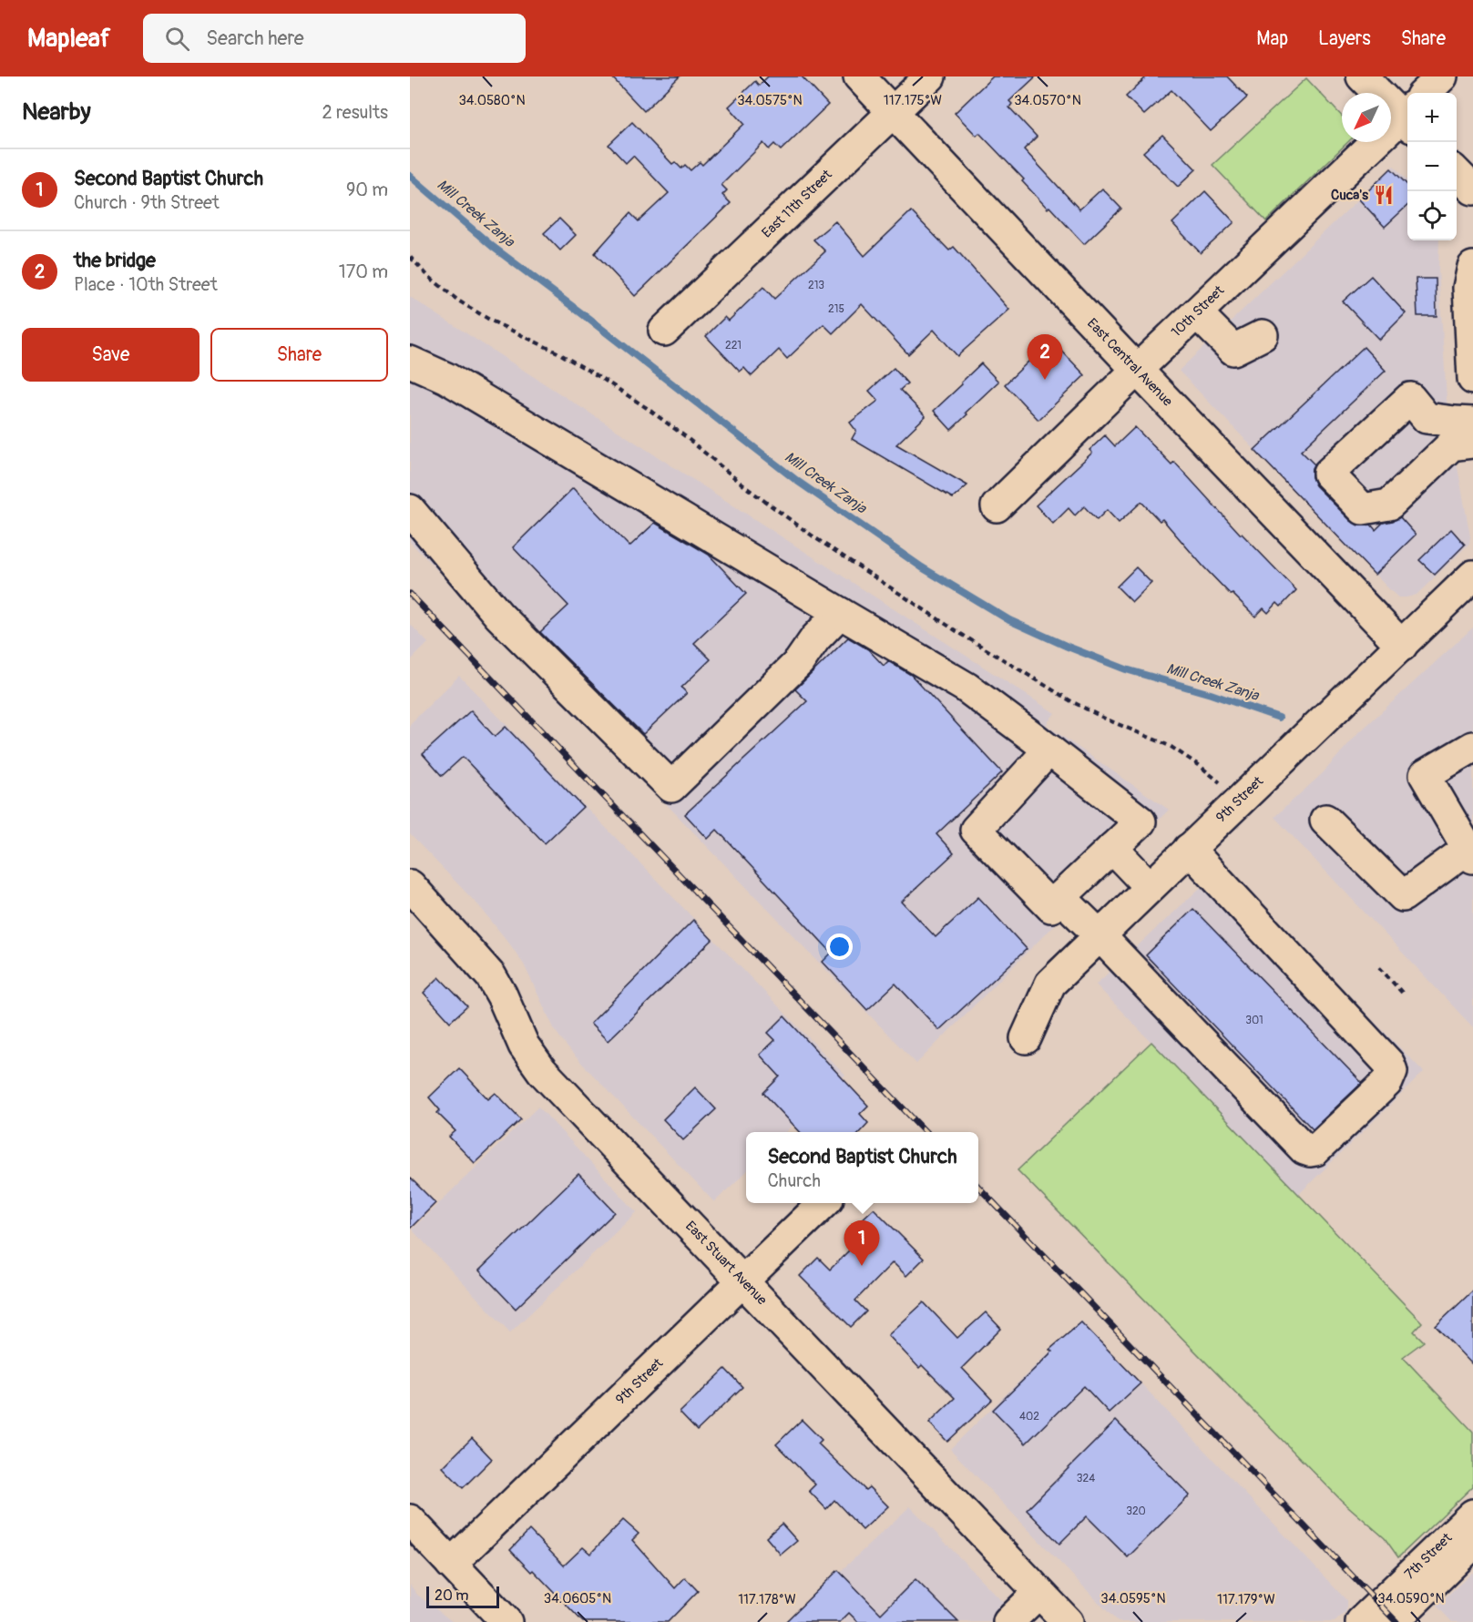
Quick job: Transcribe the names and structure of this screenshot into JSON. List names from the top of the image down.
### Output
{
  "streets": {
    "street": [
      "East 11th Street",
      "10th Street",
      "East Central Avenue",
      "9th Street",
      "East Stuart Avenue",
      "7th Street"
    ]
  },
  "crossings": [
    ["East 11th Street", "East Central Avenue"],
    ["10th Street", "East Central Avenue"],
    ["East Central Avenue", "9th Street"],
    ["9th Street", "East Stuart Avenue"]
  ],
  "water": ["Mill Creek Zanja"],
  "places": {
    "restaurant": ["Cuca's"]
  },
  "house_numbers": [
    "213",
    "215",
    "221",
    "301",
    "402",
    "324",
    "320"
  ],
  "scale_bar": "20 m",
  "north": "bottom left",
  "page": {
    "header": "Mapleaf",
    "search": "Search here",
    "nav": ["Map", "Layers", "Share"],
    "heading": ["Nearby", "2 results"],
    "map_buttons": ["+", "−"],
    "list": [
      {
        "mark": "1",
        "name": "Second Baptist Church",
        "note": "Church · 9th Street",
        "value": "90 m"
      },
      {
        "mark": "2",
        "name": "the bridge",
        "note": "Place · 10th Street",
        "value": "170 m"
      }
    ],
    "buttons": ["Save", "Share"],
    "pins": ["2", "1"],
    "popup": ["Second Baptist Church", "Church"],
    "scale": "20 m"
  },
  "coordinates": [
    "117.175°W",
    "34.0580°N",
    "34.0575°N",
    "34.0570°N",
    "34.0605°N",
    "34.0595°N",
    "34.0590°N",
    "117.178°W",
    "117.179°W"
  ]
}
